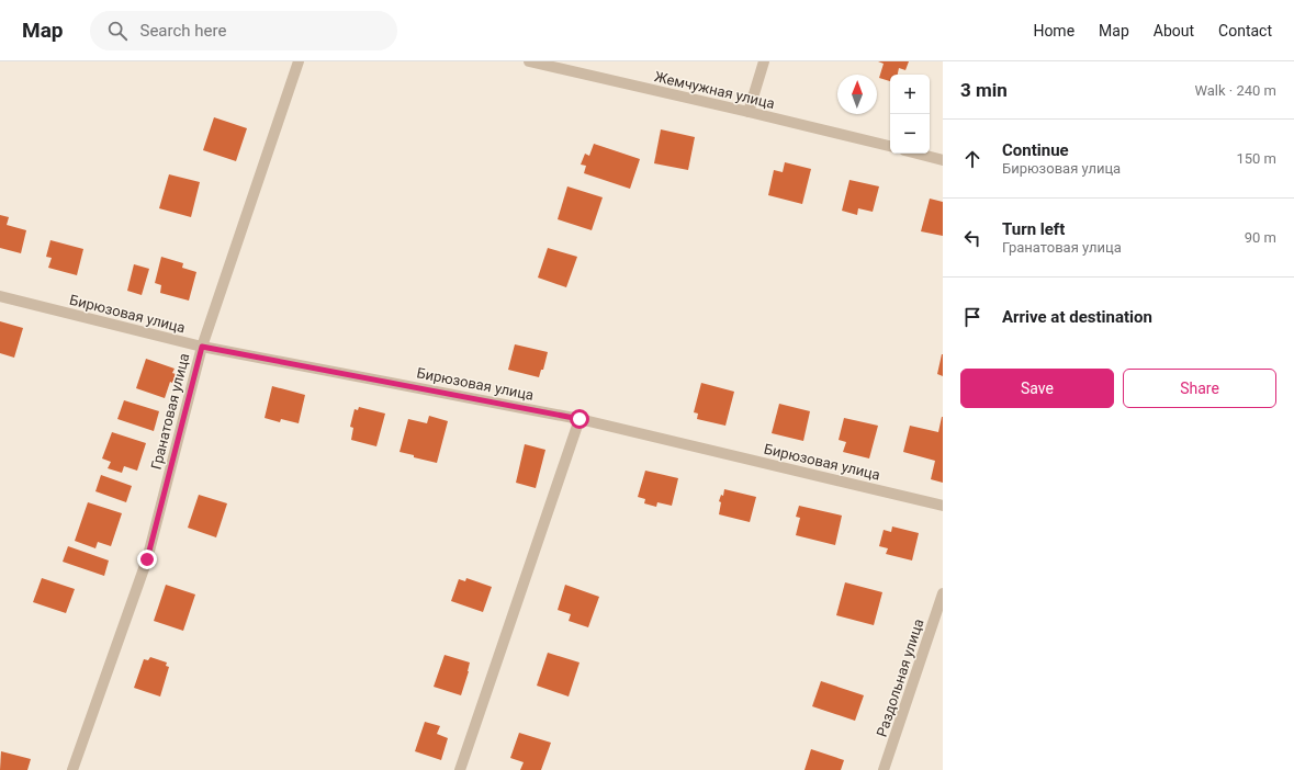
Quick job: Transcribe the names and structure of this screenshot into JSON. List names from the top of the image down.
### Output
{
  "streets": {
    "street": [
      "Жемчужная улица",
      "Бирюзовая улица",
      "Гранатовая улица",
      "Раздольная улица"
    ]
  },
  "crossings": [
    ["Бирюзовая улица", "Гранатовая улица"]
  ],
  "north": "top",
  "page": {
    "header": "Map",
    "search": "Search here",
    "nav": [
      "Home",
      "Map",
      "About",
      "Contact"
    ],
    "heading": ["3 min", "Walk · 240 m"],
    "map_buttons": ["+", "−"],
    "list": [
      ["Continue", "Бирюзовая улица", "150 m"],
      ["Turn left", "Гранатовая улица", "90 m"],
      "Arrive at destination"
    ],
    "buttons": ["Save", "Share"]
  }
}
